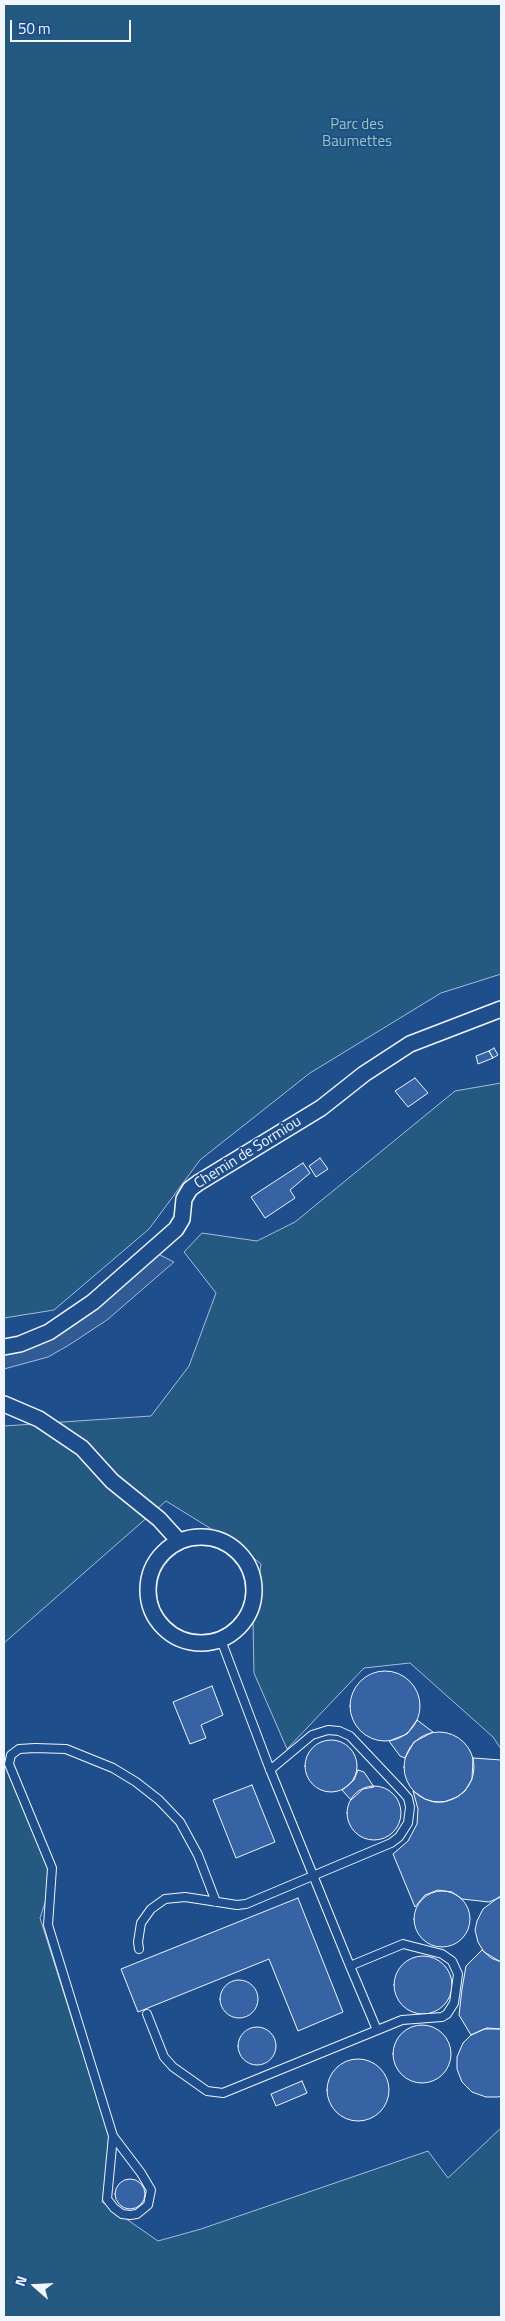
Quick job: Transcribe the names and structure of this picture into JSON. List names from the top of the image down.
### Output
{
  "streets": {
    "street": ["Chemin de Sormiou"]
  },
  "parks": ["Parc des Baumettes"],
  "scale_bar": "50 m",
  "north": "left"
}
